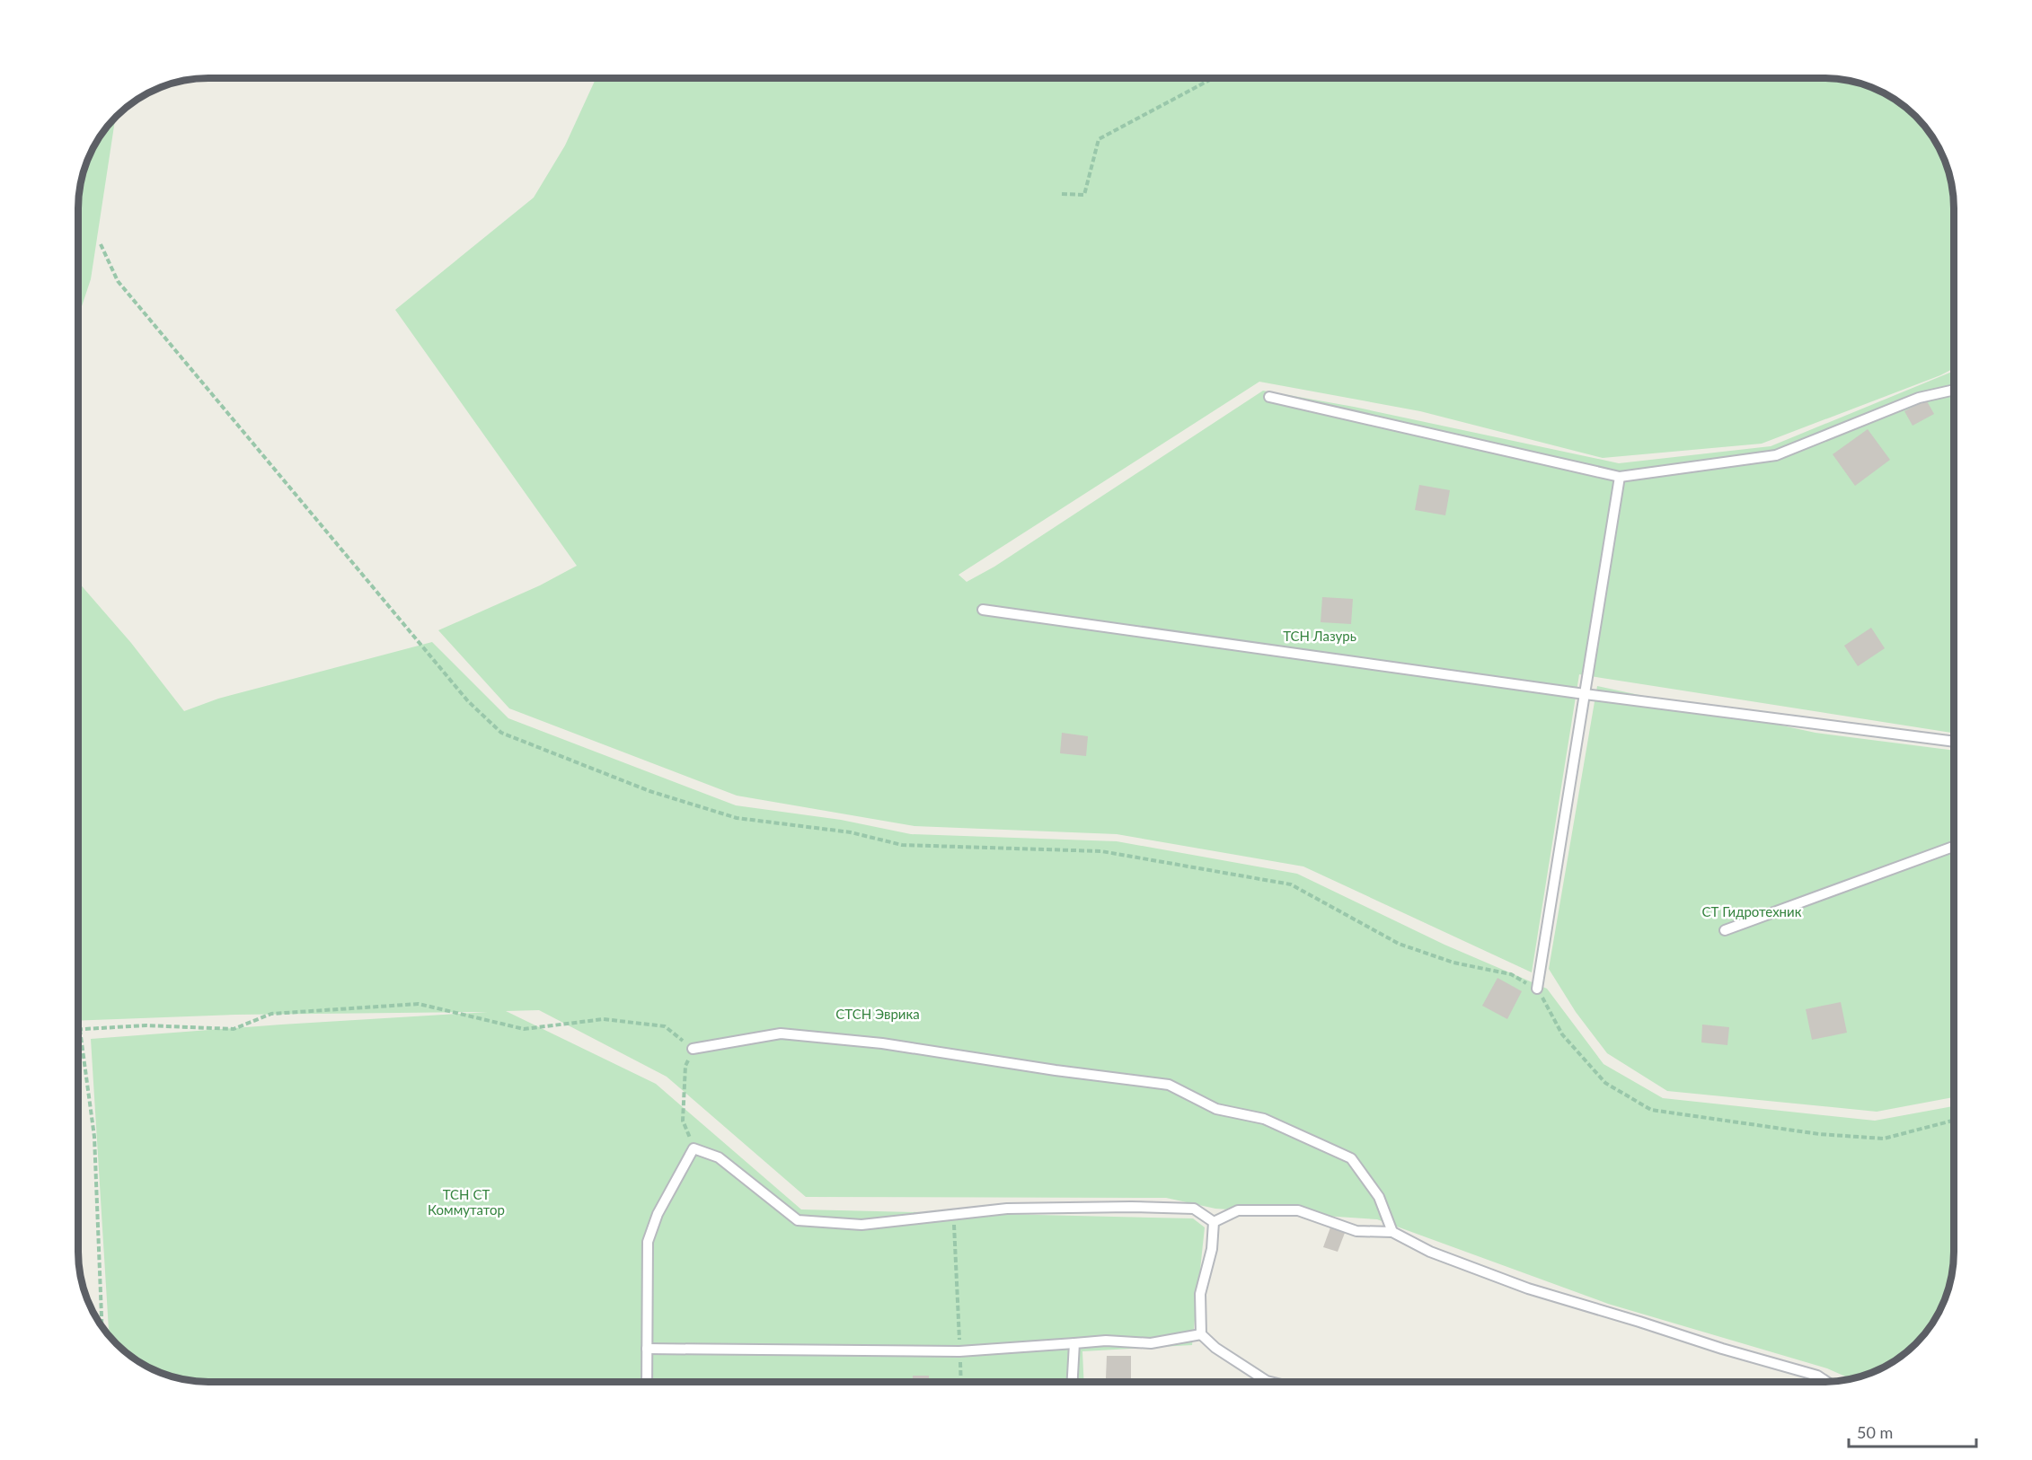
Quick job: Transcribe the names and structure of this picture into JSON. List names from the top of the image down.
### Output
{
  "parks": [
    "ТСН Лазурь",
    "СТ Гидротехник",
    "СТСН Эврика",
    "ТСН СТ Коммутатор"
  ],
  "scale_bar": "50 m"
}
